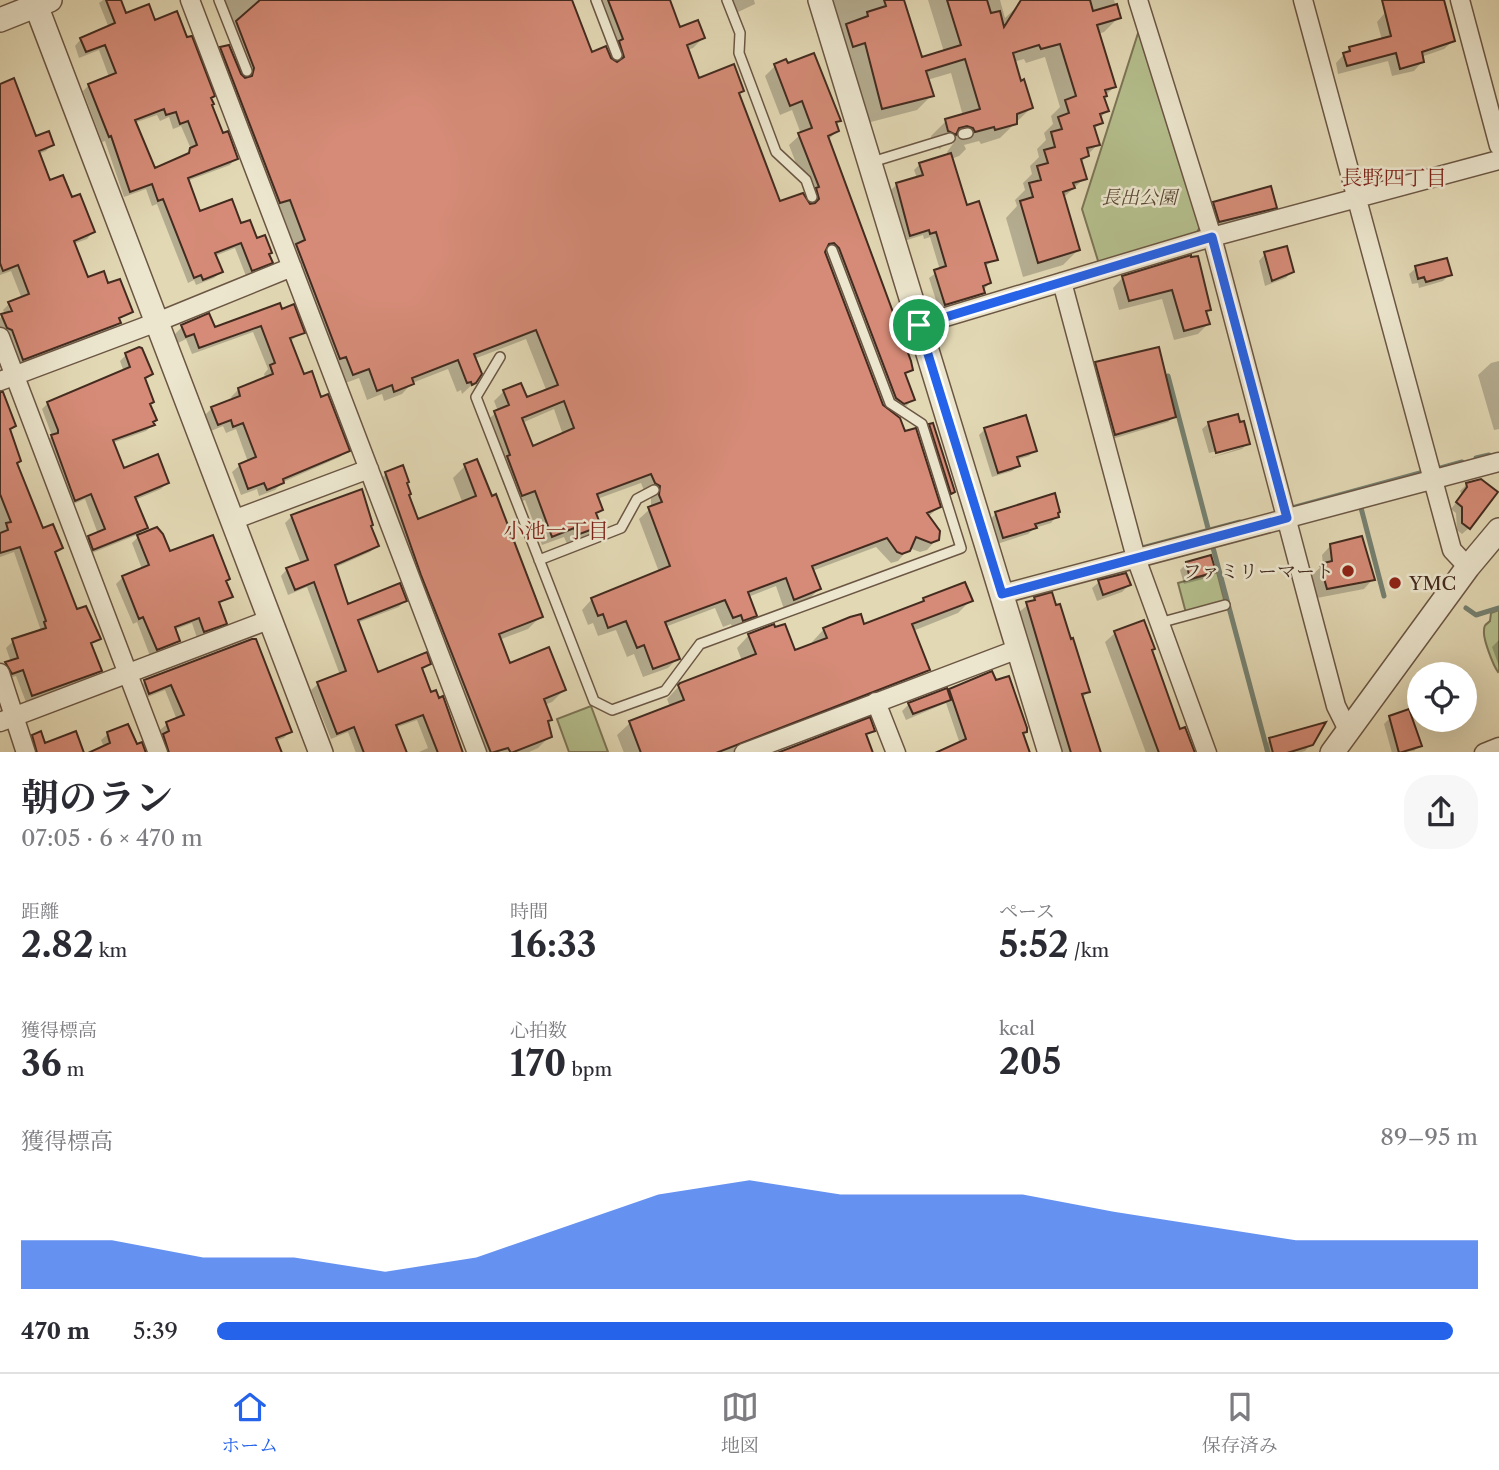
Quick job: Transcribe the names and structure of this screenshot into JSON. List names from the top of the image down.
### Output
{
  "districts": ["長野四丁目", "小池一丁目"],
  "parks": ["長出公園"],
  "places": ["ファミリーマート", "YMC"],
  "page": {
    "heading": ["朝のラン", "07:05 · 6 × 470 m"],
    "stats": [
      ["距離", "2.82 km"],
      ["時間", "16:33"],
      ["ペース", "5:52 /km"],
      ["獲得標高", "36 m"],
      ["心拍数", "170 bpm"],
      ["kcal", "205"]
    ],
    "chart": ["獲得標高", "89–95 m"],
    "list": [
      {
        "name": "470 m",
        "note": "5:39"
      }
    ],
    "tabs": ["ホーム", "地図", "保存済み"]
  }
}
